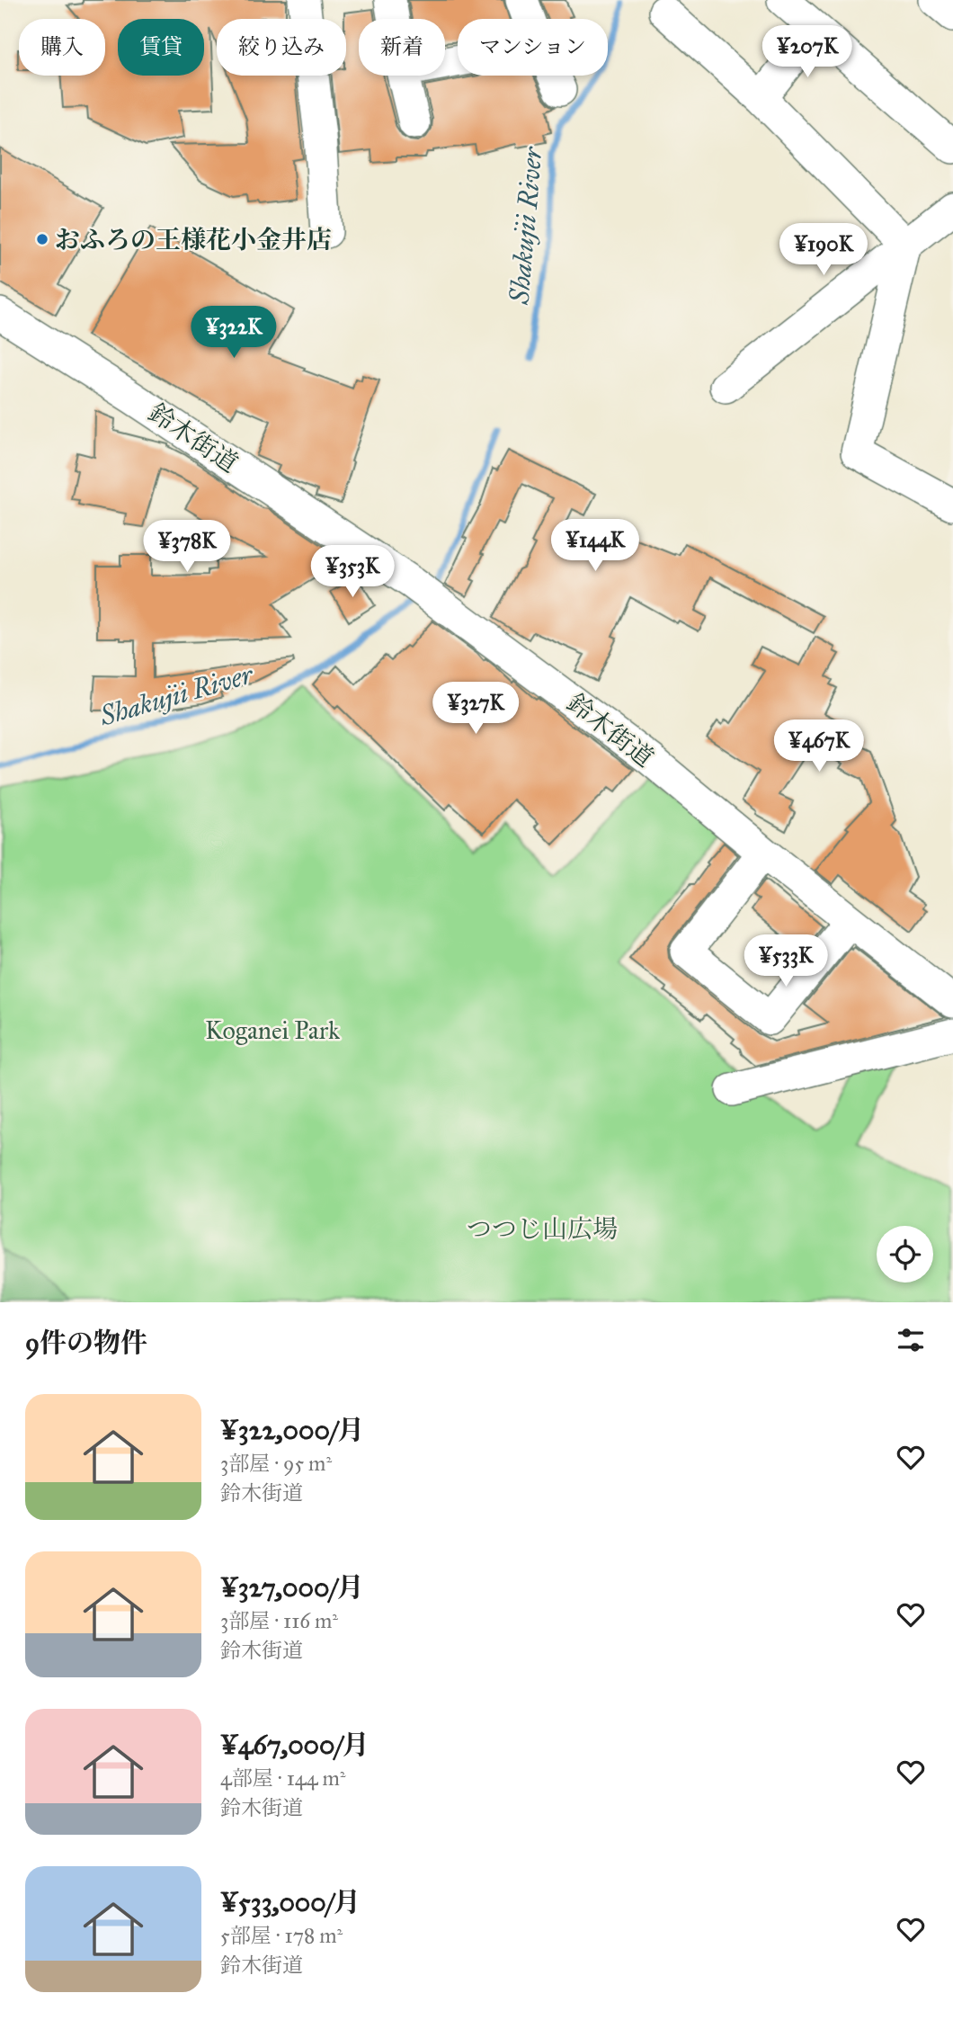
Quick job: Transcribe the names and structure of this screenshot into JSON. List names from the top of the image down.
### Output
{
  "streets": {
    "street": ["鈴木街道"]
  },
  "water": ["Shakujii River"],
  "parks": ["Koganei Park", "つつじ山広場"],
  "places": ["おふろの王様花小金井店"],
  "page": {
    "chip": [
      "購入",
      "賃貸",
      "絞り込み",
      "新着",
      "マンション"
    ],
    "price": [
      "¥207K",
      "¥190K",
      "¥322K",
      "¥144K",
      "¥378K",
      "¥353K",
      "¥327K",
      "¥467K",
      "¥533K"
    ],
    "heading": "9件の物件",
    "list": [
      {
        "name": "¥322,000/月",
        "note": "3部屋 · 95 m² · 鈴木街道"
      },
      {
        "name": "¥327,000/月",
        "note": "3部屋 · 116 m² · 鈴木街道"
      },
      {
        "name": "¥467,000/月",
        "note": "4部屋 · 144 m² · 鈴木街道"
      },
      {
        "name": "¥533,000/月",
        "note": "5部屋 · 178 m² · 鈴木街道"
      }
    ]
  }
}
